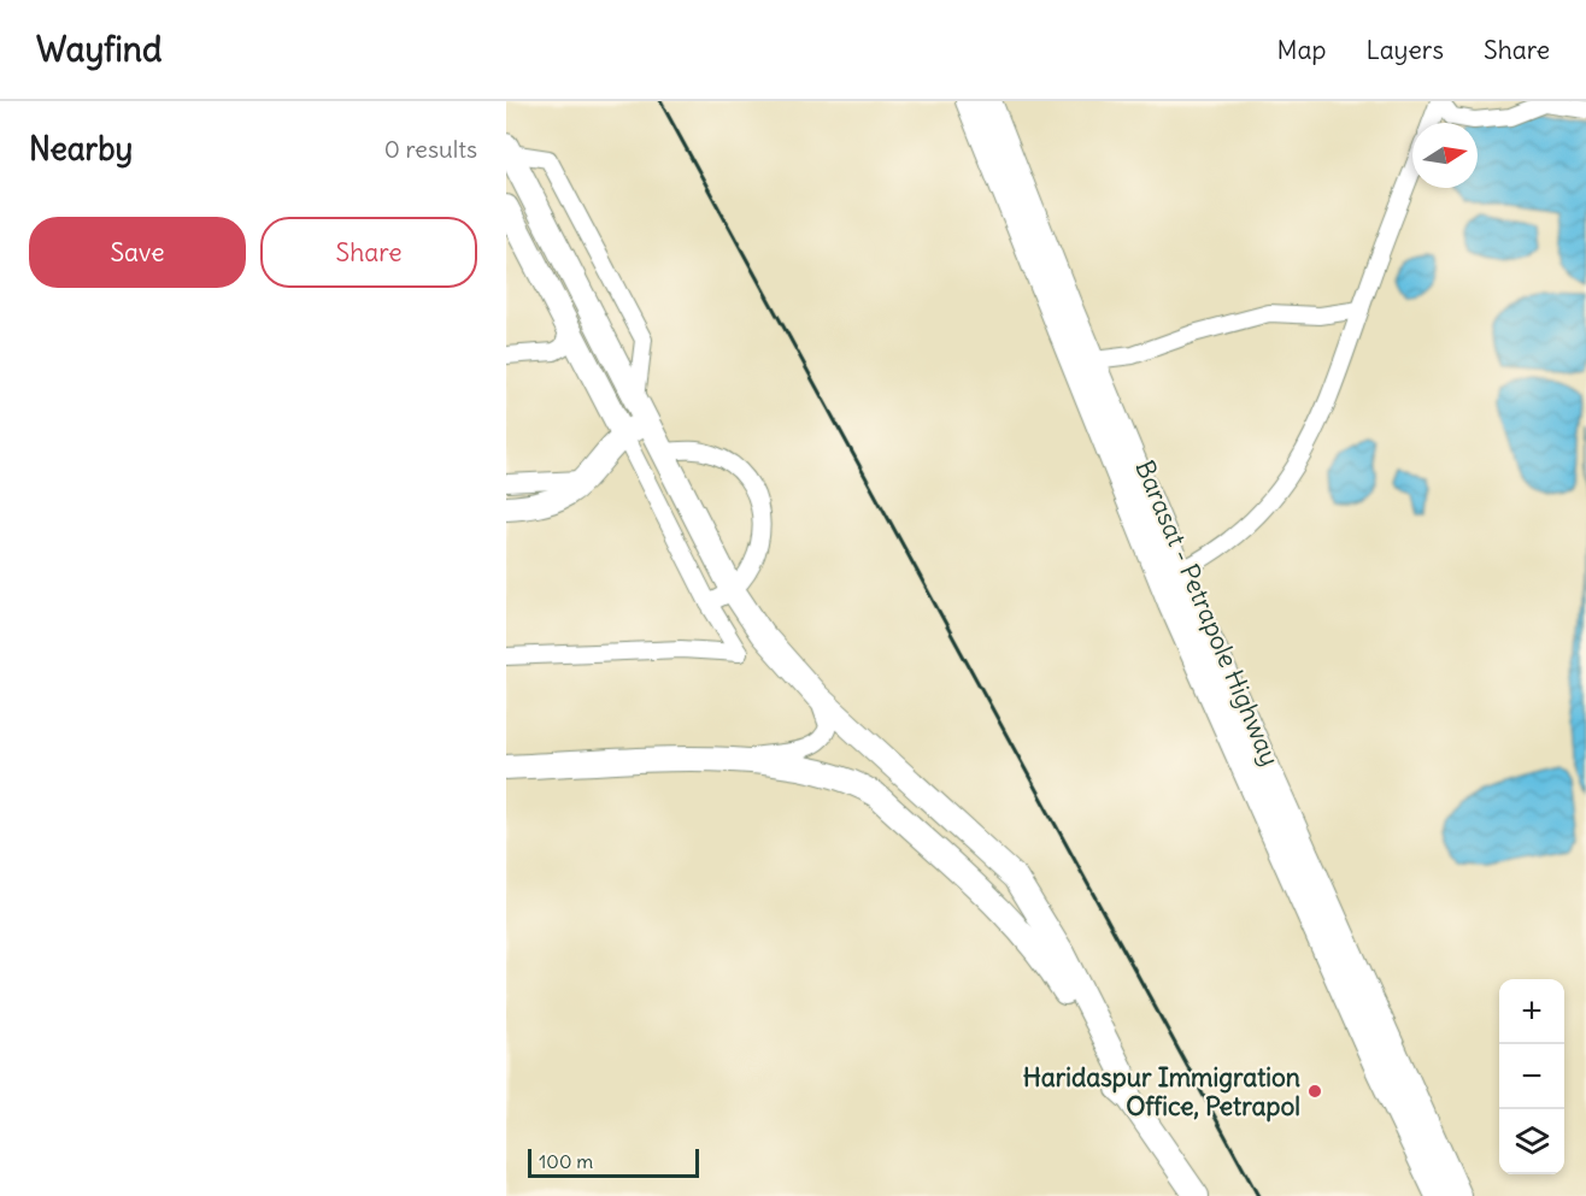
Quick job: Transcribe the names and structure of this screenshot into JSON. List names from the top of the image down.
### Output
{
  "streets": {
    "highway": ["Barasat - Petrapole Highway"]
  },
  "places": ["Haridaspur Immigration Office, Petrapol"],
  "scale_bar": "100 m",
  "north": "right",
  "page": {
    "header": "Wayfind",
    "nav": ["Map", "Layers", "Share"],
    "heading": ["Nearby", "0 results"],
    "buttons": ["Save", "Share"],
    "map_buttons": ["+", "−"],
    "scale": "100 m"
  }
}
